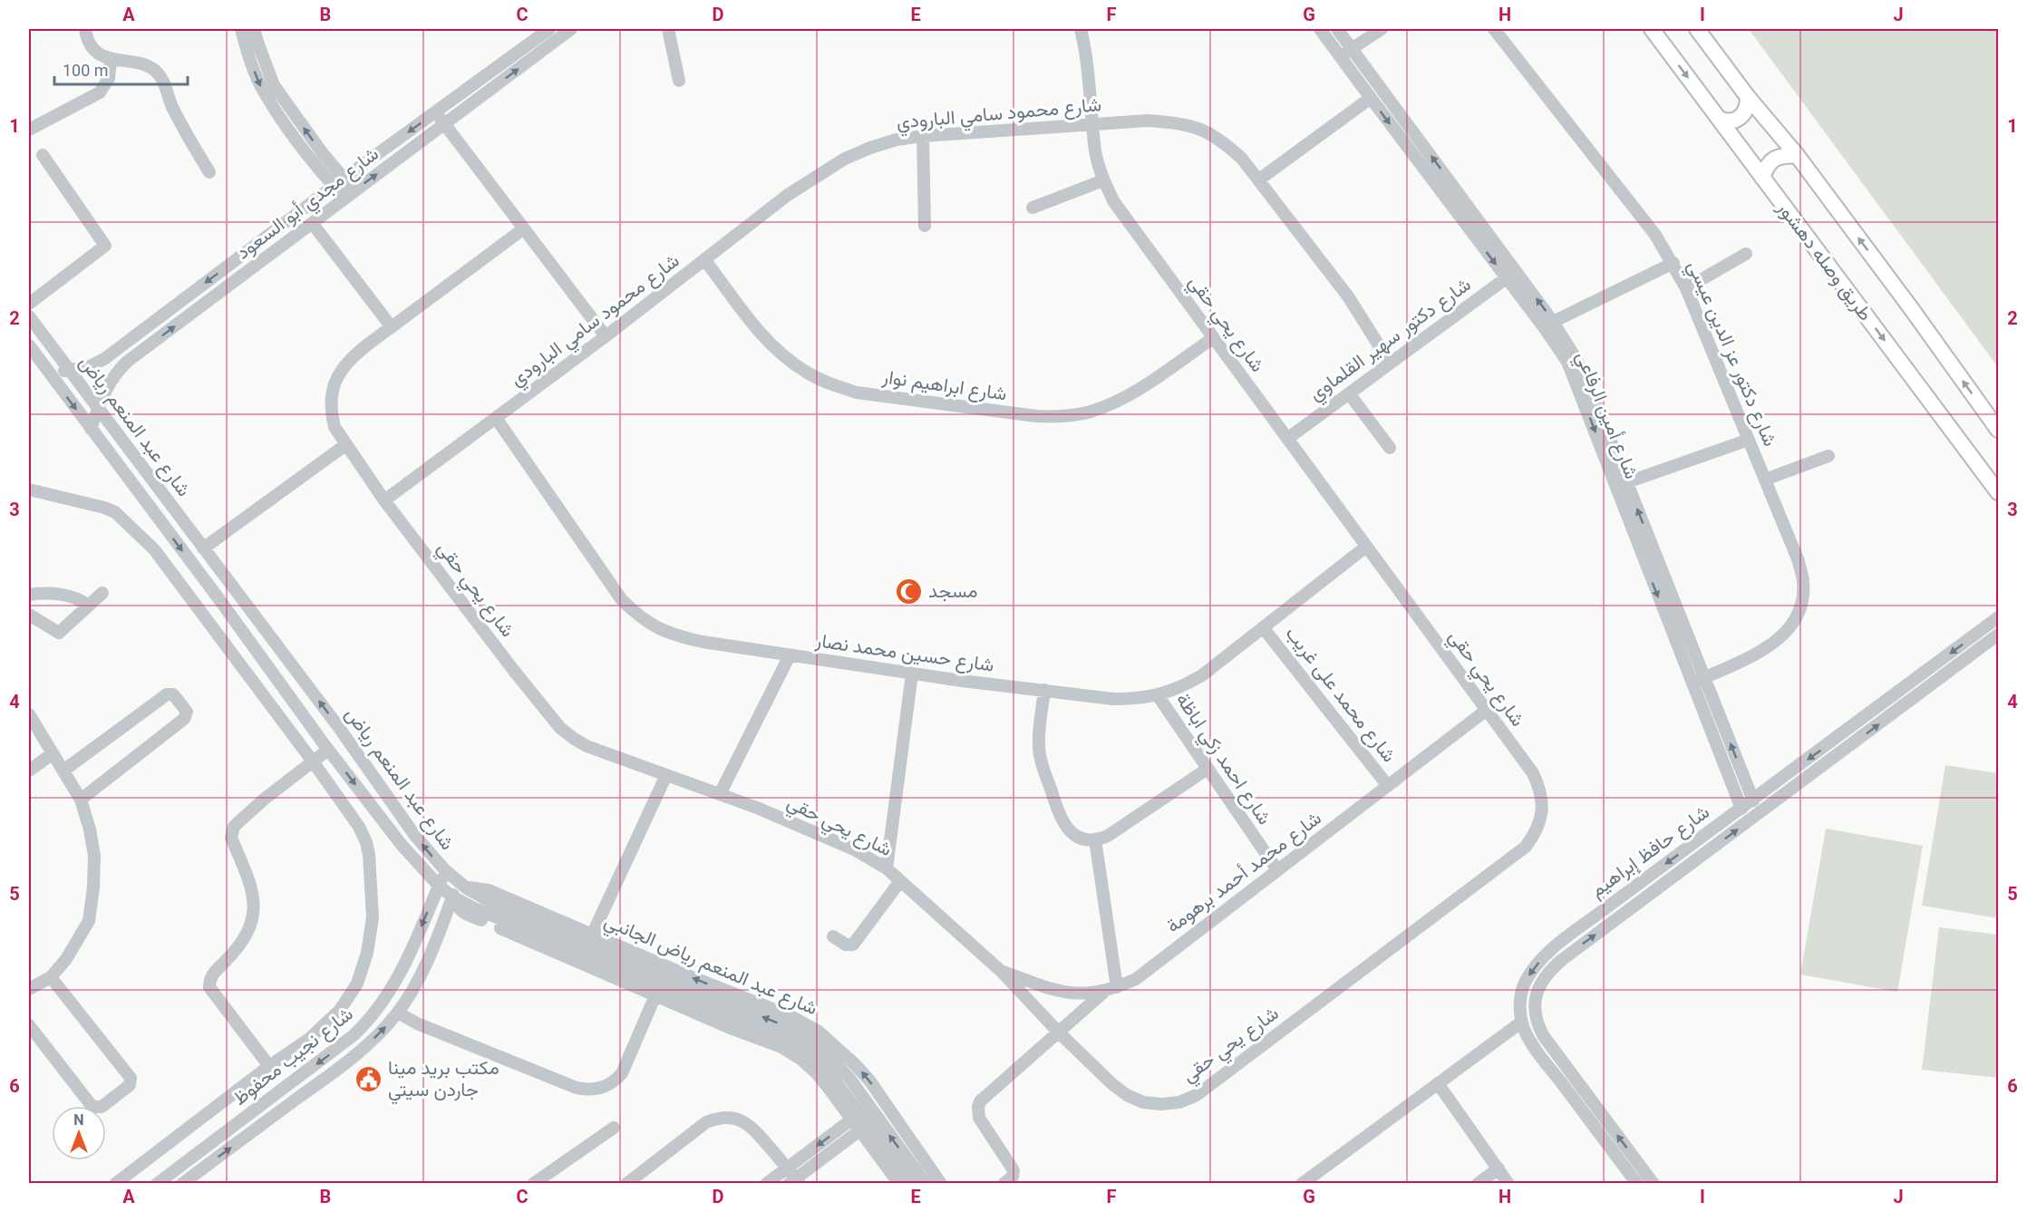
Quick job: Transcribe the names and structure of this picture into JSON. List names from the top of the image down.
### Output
{
  "streets": {
    "main road": ["طريق وصله دهشور"],
    "street": [
      "شارع محمود سامي البارودي",
      "شارع مجدي أبو السعود",
      "شارع يحي حقي",
      "شارع دكتور سهير القلماوي",
      "شارع دكتور عز الدين عيسي",
      "شارع ابراهيم نوار",
      "شارع أمين الرفاعي",
      "شارع عبد المنعم رياض",
      "شارع حسين محمد نصار",
      "شارع محمد على غريب",
      "شارع احمد زكي اباظة",
      "شارع حافظ إبراهيم",
      "شارع محمد أحمد برهومة",
      "شارع نجيب محفوظ"
    ]
  },
  "crossings": [
    ["شارع محمود سامي البارودي", "شارع يحي حقي"],
    ["شارع محمود سامي البارودي", "شارع دكتور سهير القلماوي"],
    ["شارع محمود سامي البارودي", "شارع ابراهيم نوار"],
    ["شارع محمود سامي البارودي", "شارع حسين محمد نصار"],
    ["شارع مجدي أبو السعود", "شارع عبد المنعم رياض"],
    ["شارع يحي حقي", "شارع دكتور سهير القلماوي"],
    ["شارع يحي حقي", "شارع ابراهيم نوار"],
    ["شارع يحي حقي", "شارع حسين محمد نصار"],
    ["شارع يحي حقي", "شارع محمد أحمد برهومة"],
    ["شارع دكتور سهير القلماوي", "شارع أمين الرفاعي"],
    ["شارع دكتور عز الدين عيسي", "شارع أمين الرفاعي"],
    ["شارع أمين الرفاعي", "شارع حافظ إبراهيم"],
    ["شارع عبد المنعم رياض", "شارع نجيب محفوظ"],
    ["شارع حسين محمد نصار", "شارع محمد على غريب"],
    ["شارع حسين محمد نصار", "شارع احمد زكي اباظة"],
    ["شارع محمد على غريب", "شارع محمد أحمد برهومة"],
    ["شارع احمد زكي اباظة", "شارع محمد أحمد برهومة"]
  ],
  "places": {
    "mosque": ["مسجد"],
    "public building": ["مكتب بريد مينا جاردن سيتي"]
  },
  "scale_bar": "100 m",
  "north": "top",
  "grid": {
    "columns": [
      "A",
      "B",
      "C",
      "D",
      "E",
      "F",
      "G",
      "H",
      "I",
      "J"
    ],
    "rows": [
      "1",
      "2",
      "3",
      "4",
      "5",
      "6"
    ]
  }
}
